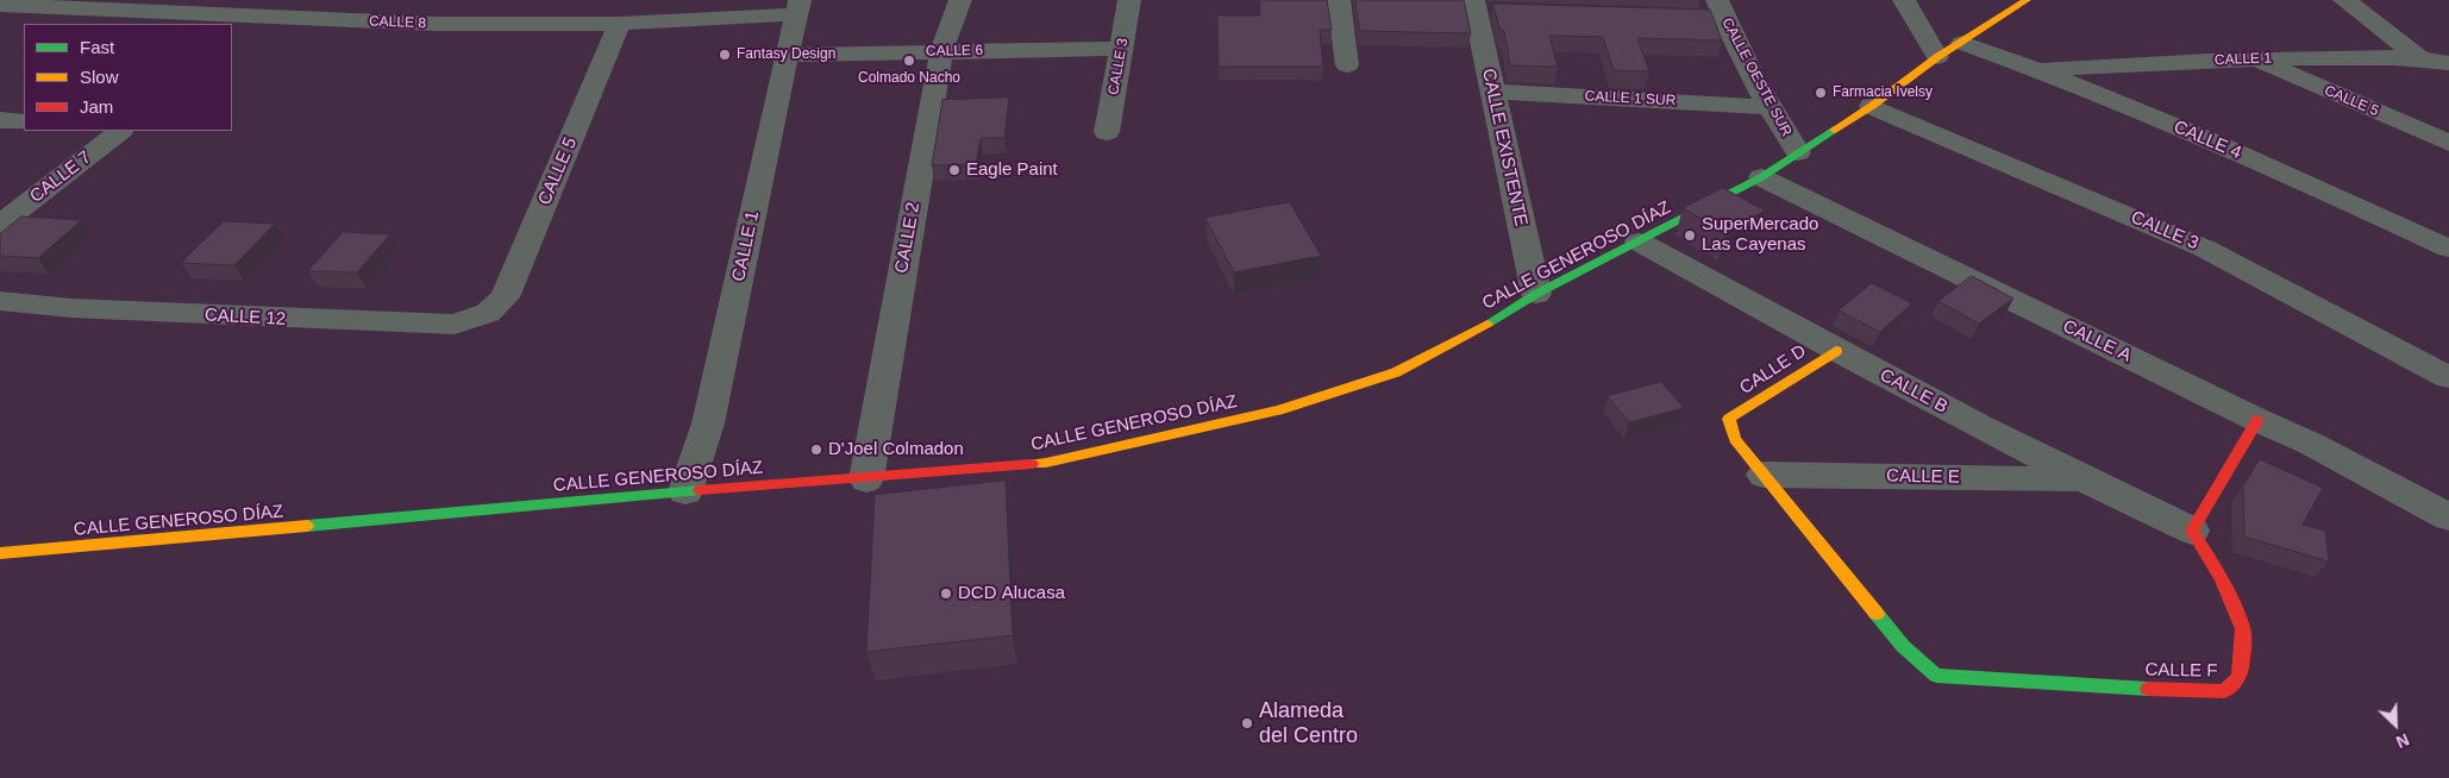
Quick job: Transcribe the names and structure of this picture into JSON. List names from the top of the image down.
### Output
{
  "streets": {
    "street": [
      "CALLE 8",
      "CALLE 6",
      "CALLE 1",
      "CALLE 3",
      "CALLE OESTE SUR",
      "CALLE 1 SUR",
      "CALLE 5",
      "CALLE 4",
      "CALLE EXISTENTE",
      "CALLE 7",
      "CALLE 2",
      "CALLE GENEROSO DÍAZ",
      "CALLE 12",
      "CALLE A",
      "CALLE D",
      "CALLE B",
      "CALLE E",
      "CALLE F"
    ]
  },
  "crossings": [
    ["CALLE 8", "CALLE 1"],
    ["CALLE 8", "CALLE 5"],
    ["CALLE 6", "CALLE 1"],
    ["CALLE 6", "CALLE 3"],
    ["CALLE 6", "CALLE 2"],
    ["CALLE 1", "CALLE 5"],
    ["CALLE 1", "CALLE 4"],
    ["CALLE 1", "CALLE GENEROSO DÍAZ"],
    ["CALLE 3", "CALLE GENEROSO DÍAZ"],
    ["CALLE OESTE SUR", "CALLE 1 SUR"],
    ["CALLE OESTE SUR", "CALLE GENEROSO DÍAZ"],
    ["CALLE 1 SUR", "CALLE EXISTENTE"],
    ["CALLE 5", "CALLE 12"],
    ["CALLE 4", "CALLE GENEROSO DÍAZ"],
    ["CALLE EXISTENTE", "CALLE GENEROSO DÍAZ"],
    ["CALLE 2", "CALLE GENEROSO DÍAZ"],
    ["CALLE GENEROSO DÍAZ", "CALLE A"],
    ["CALLE GENEROSO DÍAZ", "CALLE B"],
    ["CALLE D", "CALLE B"],
    ["CALLE D", "CALLE E"],
    ["CALLE D", "CALLE F"],
    ["CALLE B", "CALLE E"],
    ["CALLE B", "CALLE F"],
    ["CALLE E", "CALLE F"]
  ],
  "places": [
    "Fantasy Design",
    "Colmado Nacho",
    "Farmacia Ivelsy",
    "Eagle Paint",
    "SuperMercado Las Cayenas",
    "D'Joel Colmadon",
    "DCD Alucasa",
    "Alameda del Centro"
  ],
  "legend": ["Fast", "Slow", "Jam"],
  "north": "bottom right"
}
